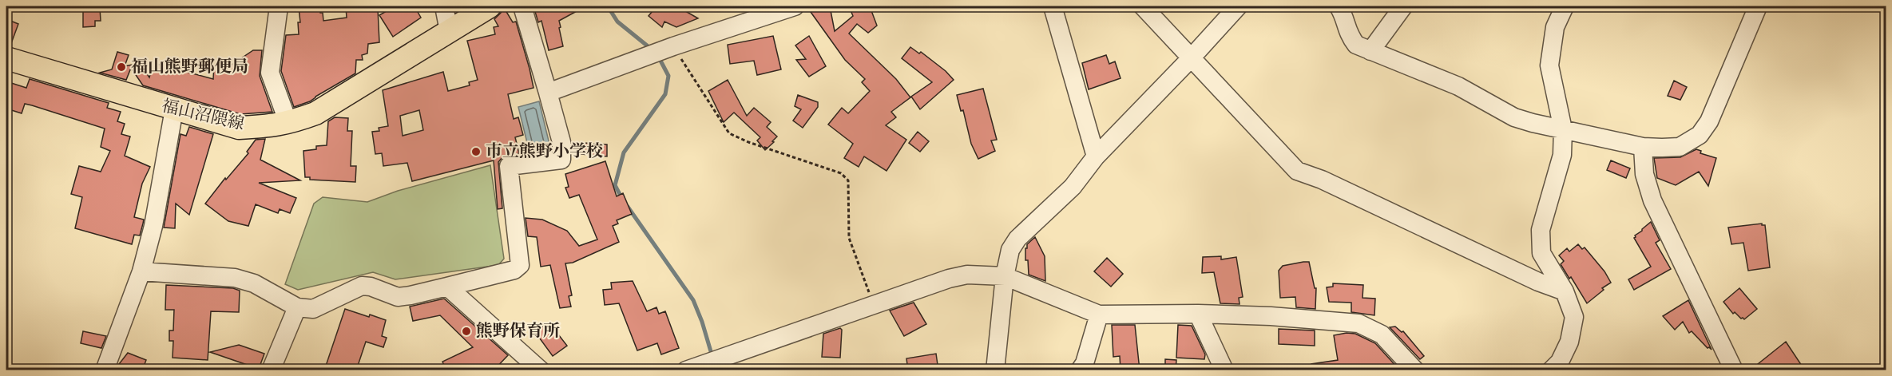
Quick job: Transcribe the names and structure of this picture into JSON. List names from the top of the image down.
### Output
{
  "streets": {
    "main road": ["福山沼隈線"]
  },
  "places": ["福山熊野郵便局", "市立熊野小学校", "熊野保育所"]
}
